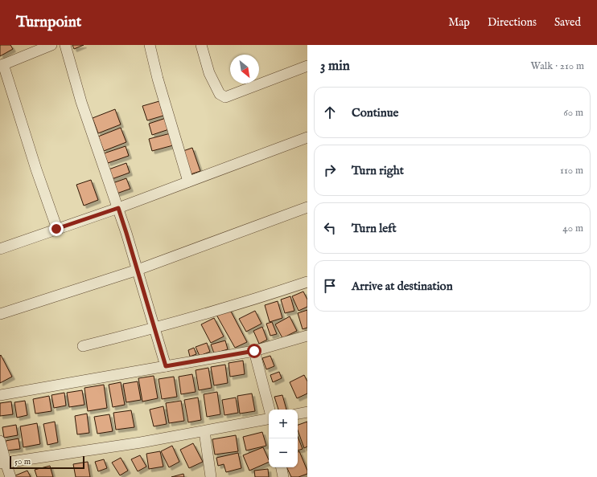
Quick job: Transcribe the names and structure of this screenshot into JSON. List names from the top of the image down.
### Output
{
  "scale_bar": "50 m",
  "north": "bottom right",
  "page": {
    "header": "Turnpoint",
    "nav": ["Map", "Directions", "Saved"],
    "heading": ["3 min", "Walk · 210 m"],
    "list": [
      ["Continue", "60 m"],
      ["Turn right", "110 m"],
      ["Turn left", "40 m"],
      "Arrive at destination"
    ],
    "map_buttons": ["+", "−"],
    "scale": "50 m"
  }
}
